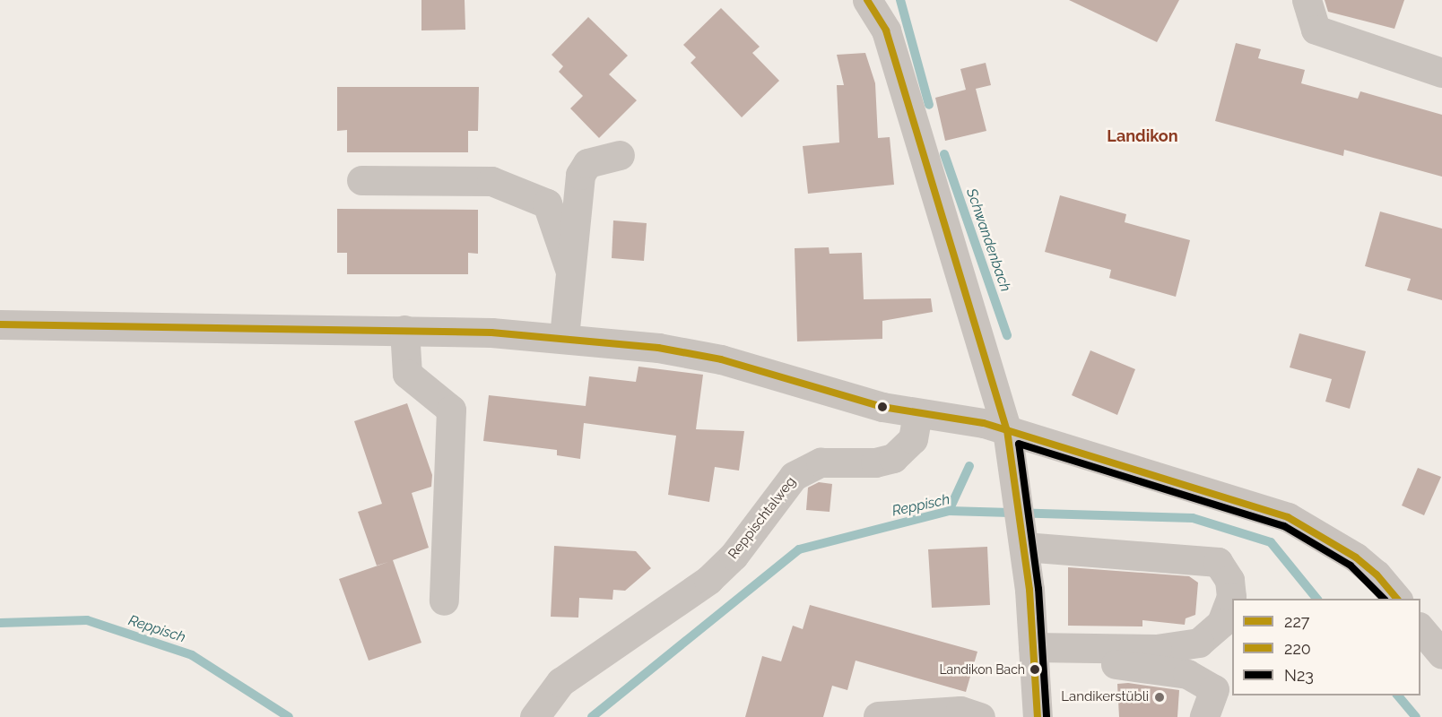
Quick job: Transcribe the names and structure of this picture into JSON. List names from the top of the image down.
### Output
{
  "streets": {
    "street": ["Reppischtalweg"]
  },
  "districts": ["Landikon"],
  "water": ["Schwandenbach", "Reppisch"],
  "places": ["Landikon Bach", "Landikerstübli"],
  "lines": ["transit line 220", "transit line 227", "transit line N23"],
  "legend": ["227", "220", "N23"]
}
